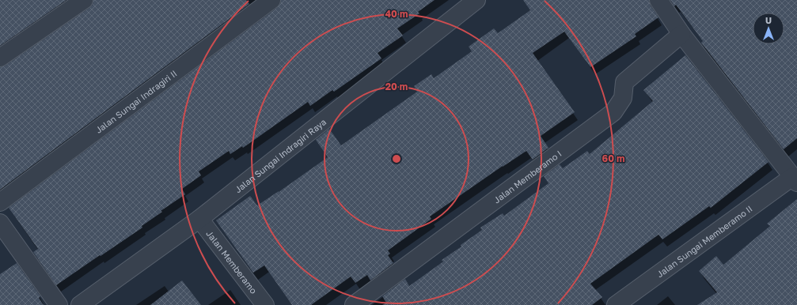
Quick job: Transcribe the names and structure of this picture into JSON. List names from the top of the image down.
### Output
{
  "streets": {
    "street": [
      "Jalan Sungai Indragiri II",
      "Jalan Sungai Indragiri Raya",
      "Jalan Memberamo I",
      "Jalan Sungai Memberamo II",
      "Jalan Memberamo"
    ]
  },
  "crossings": [
    ["Jalan Sungai Indragiri Raya", "Jalan Memberamo"]
  ],
  "north": "top",
  "rings": ["40 m", "20 m", "60 m"]
}
